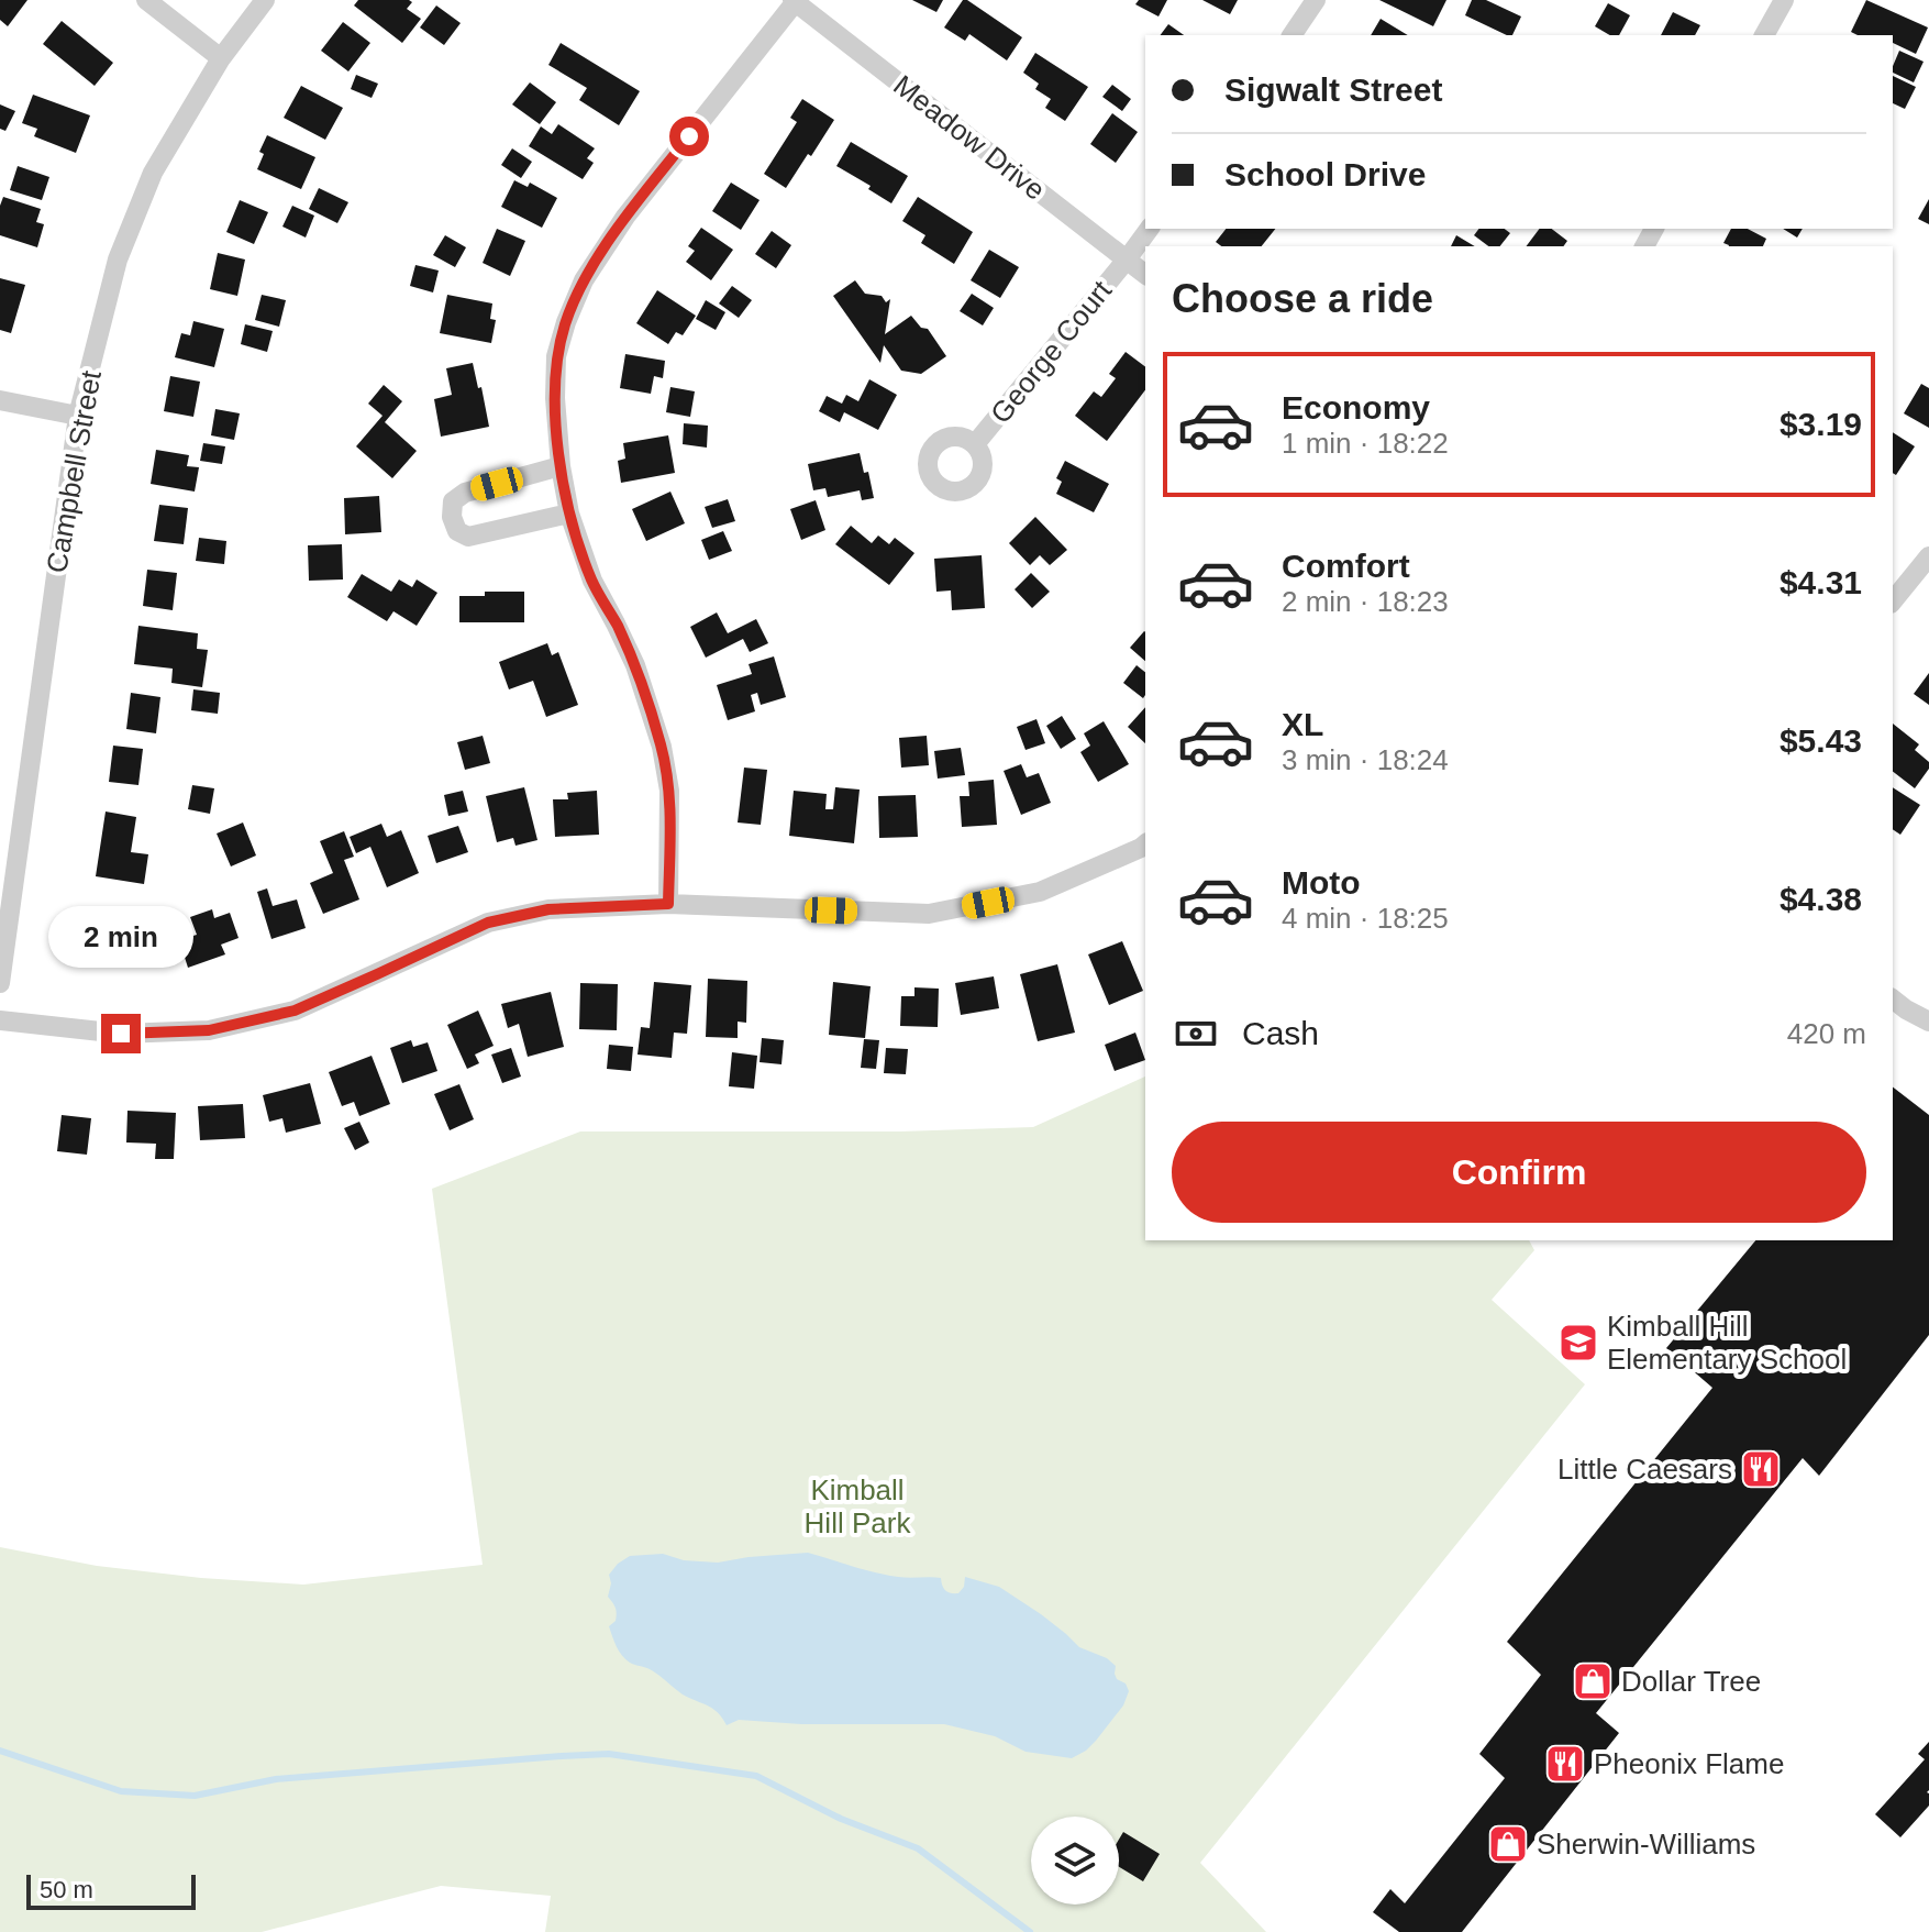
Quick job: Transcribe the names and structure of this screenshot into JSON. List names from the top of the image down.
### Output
{
  "streets": {
    "street": ["Meadow Drive", "George Court", "Campbell Street"]
  },
  "crossings": [
    ["Meadow Drive", "George Court"]
  ],
  "parks": ["Kimball Hill Park"],
  "places": {
    "school or university": ["Kimball Hill Elementary School"],
    "restaurant": ["Little Caesars", "Pheonix Flame"],
    "shop": ["Dollar Tree", "Sherwin-Williams"]
  },
  "scale_bar": "50 m",
  "page": {
    "banner": ["Sigwalt Street", "School Drive"],
    "heading": "Choose a ride",
    "list": [
      {
        "name": "Economy",
        "note": "1 min · 18:22",
        "value": "$3.19"
      },
      {
        "name": "Comfort",
        "note": "2 min · 18:23",
        "value": "$4.31"
      },
      {
        "name": "XL",
        "note": "3 min · 18:24",
        "value": "$5.43"
      },
      {
        "name": "Moto",
        "note": "4 min · 18:25",
        "value": "$4.38"
      }
    ],
    "bubble": "2 min",
    "pay": ["Cash", "420 m"],
    "buttons": "Confirm",
    "scale": "50 m"
  }
}
